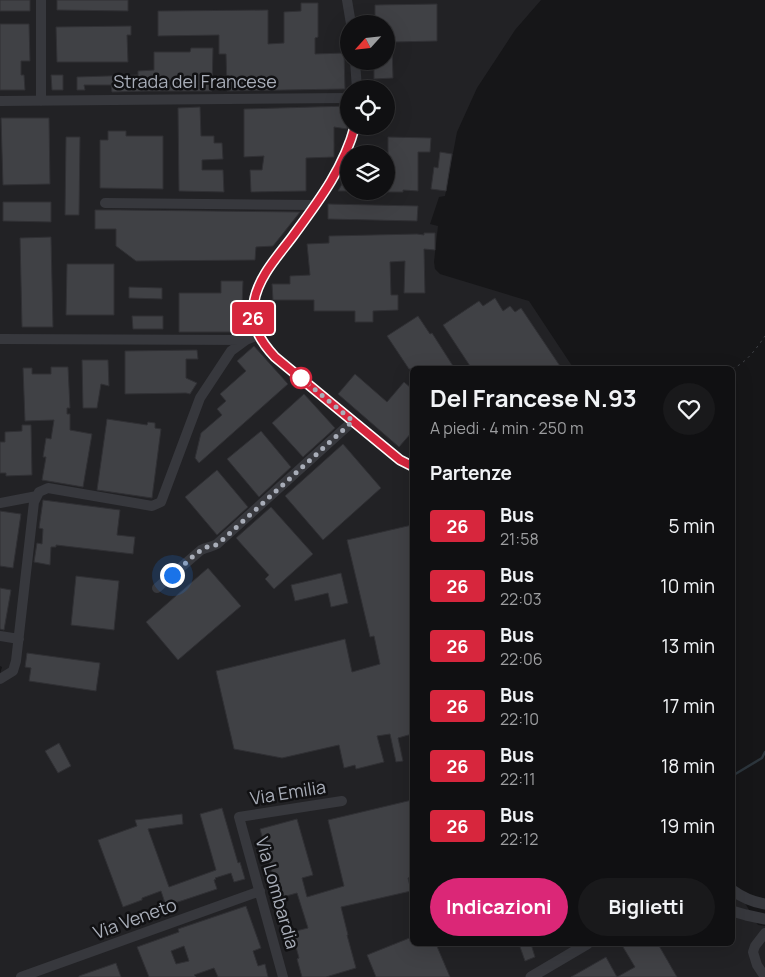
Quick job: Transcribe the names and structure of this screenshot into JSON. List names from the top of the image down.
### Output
{
  "streets": {
    "street": [
      "Strada del Francese",
      "Via Emilia",
      "Via Lombardia",
      "Via Veneto"
    ]
  },
  "crossings": [
    ["Via Emilia", "Via Lombardia"],
    ["Via Lombardia", "Via Veneto"]
  ],
  "lines": ["bus line 26"],
  "north": "bottom left",
  "page": {
    "on_map": "26",
    "heading": [
      ["Del Francese N.93", "A piedi · 4 min · 250 m"],
      "Partenze"
    ],
    "list": [
      {
        "mark": "26",
        "name": "Bus",
        "note": "21:58",
        "value": "5 min"
      },
      {
        "mark": "26",
        "name": "Bus",
        "note": "22:03",
        "value": "10 min"
      },
      {
        "mark": "26",
        "name": "Bus",
        "note": "22:06",
        "value": "13 min"
      },
      {
        "mark": "26",
        "name": "Bus",
        "note": "22:10",
        "value": "17 min"
      },
      {
        "mark": "26",
        "name": "Bus",
        "note": "22:11",
        "value": "18 min"
      },
      {
        "mark": "26",
        "name": "Bus",
        "note": "22:12",
        "value": "19 min"
      }
    ],
    "buttons": ["Indicazioni", "Biglietti"]
  }
}
